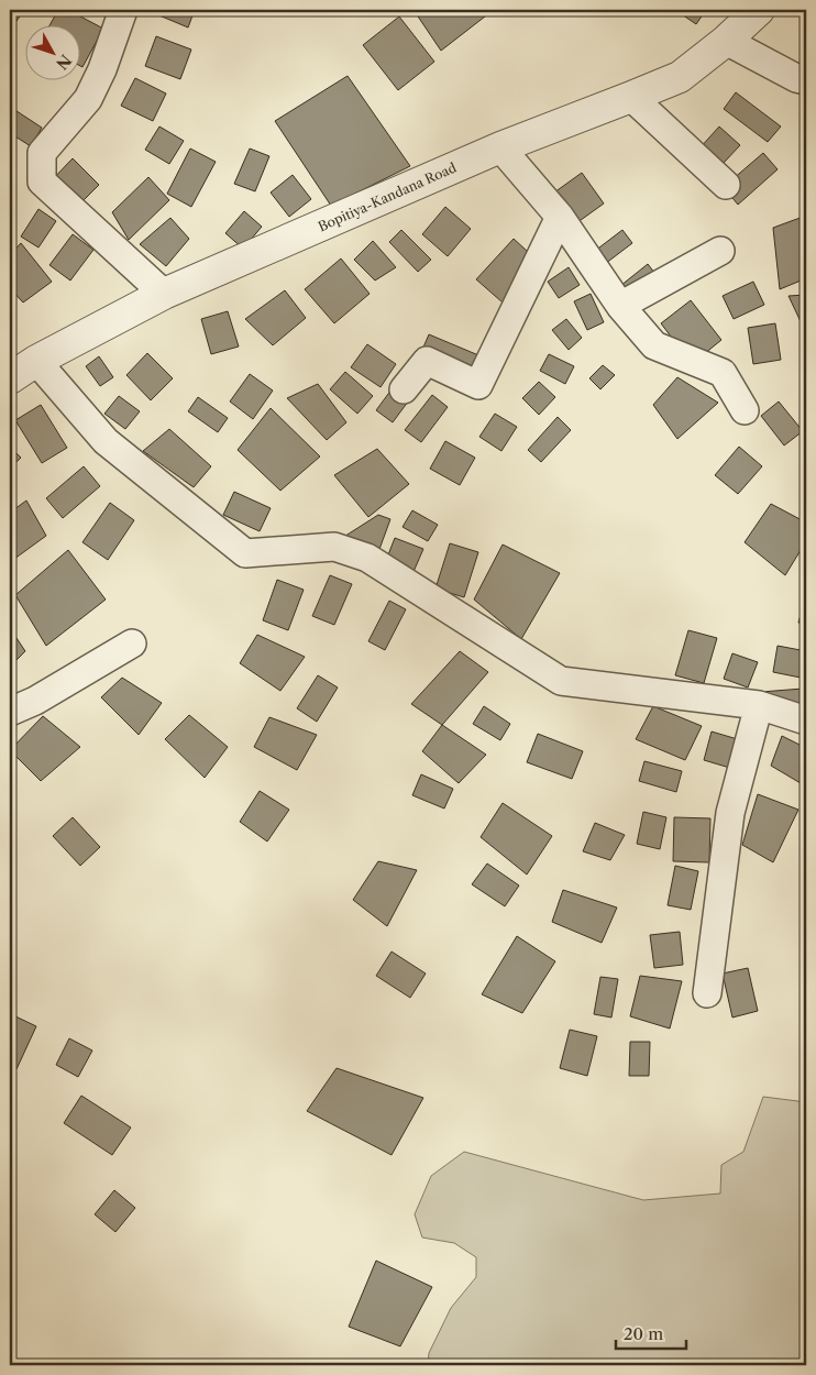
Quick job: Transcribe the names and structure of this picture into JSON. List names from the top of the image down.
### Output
{
  "streets": {
    "street": ["Bopitiya-Kandana Road"]
  },
  "scale_bar": "20 m",
  "north": "bottom right"
}
